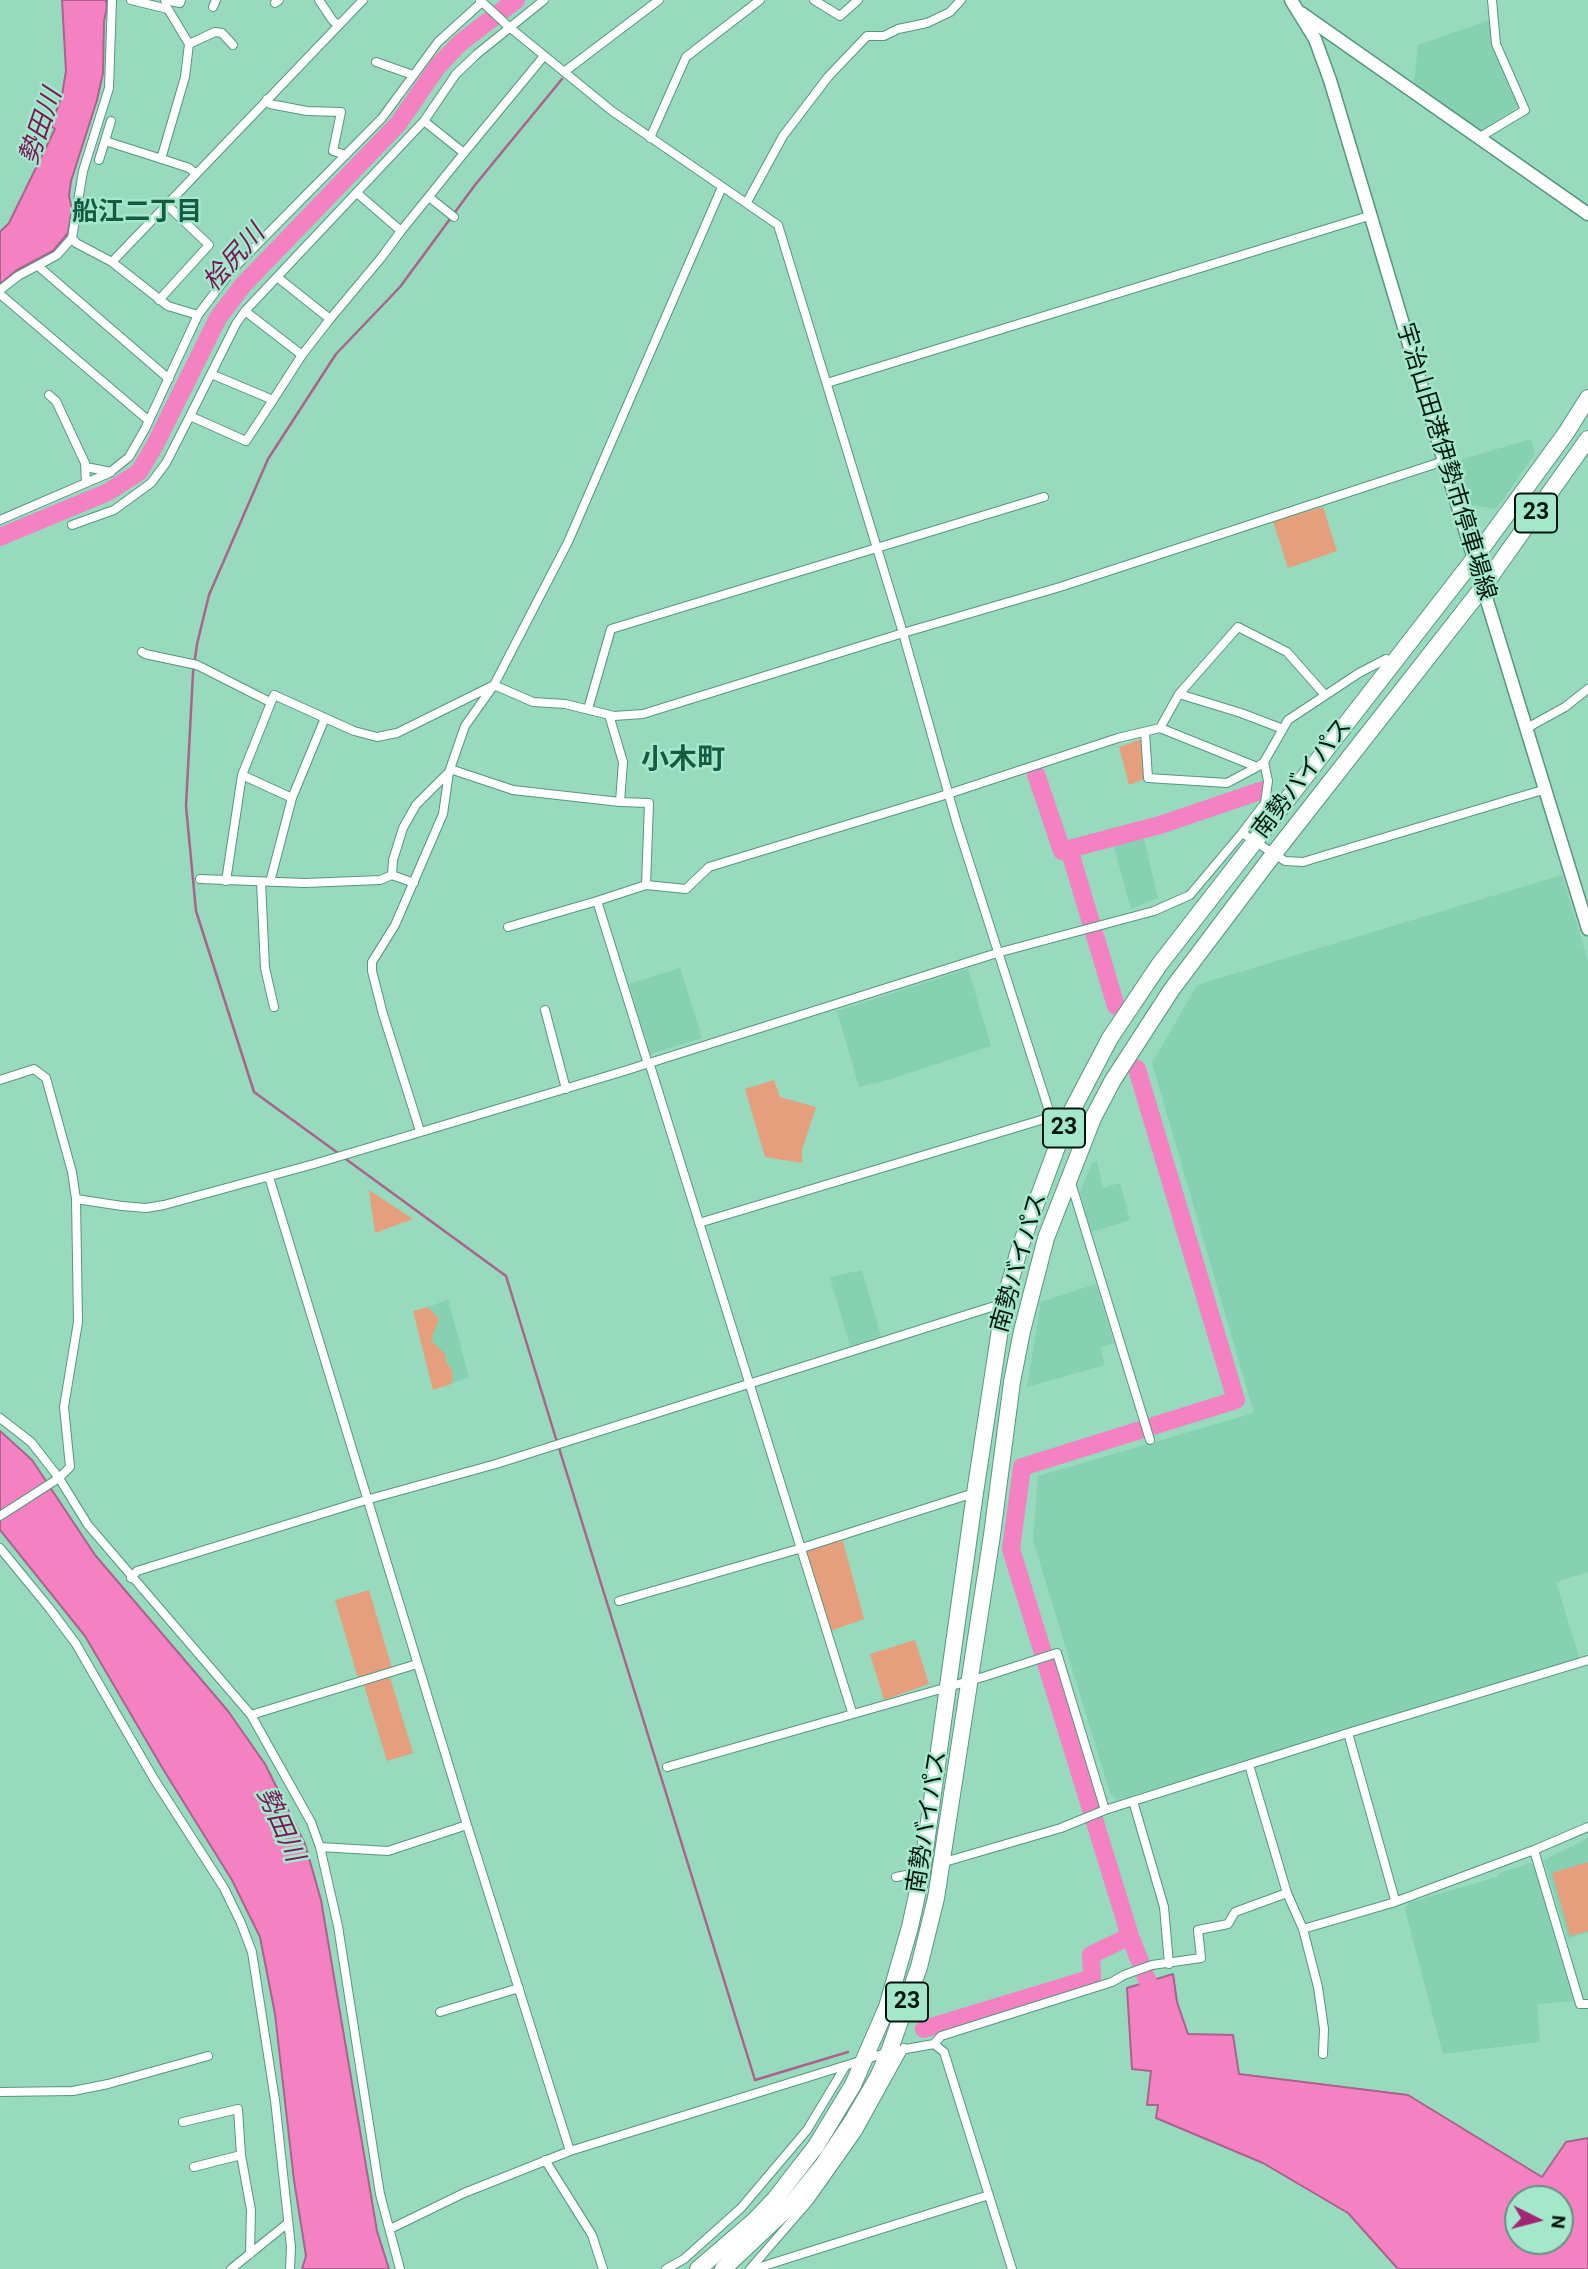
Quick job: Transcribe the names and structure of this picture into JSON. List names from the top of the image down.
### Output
{
  "streets": {
    "highway": ["23", "南勢バイパス"],
    "main road": ["宇治山田港伊勢市停車場線"]
  },
  "crossings": [
    ["宇治山田港伊勢市停車場線", "南勢バイパス"]
  ],
  "districts": ["船江二丁目", "小木町"],
  "water": ["勢田川", "桧尻川"],
  "north": "right"
}
